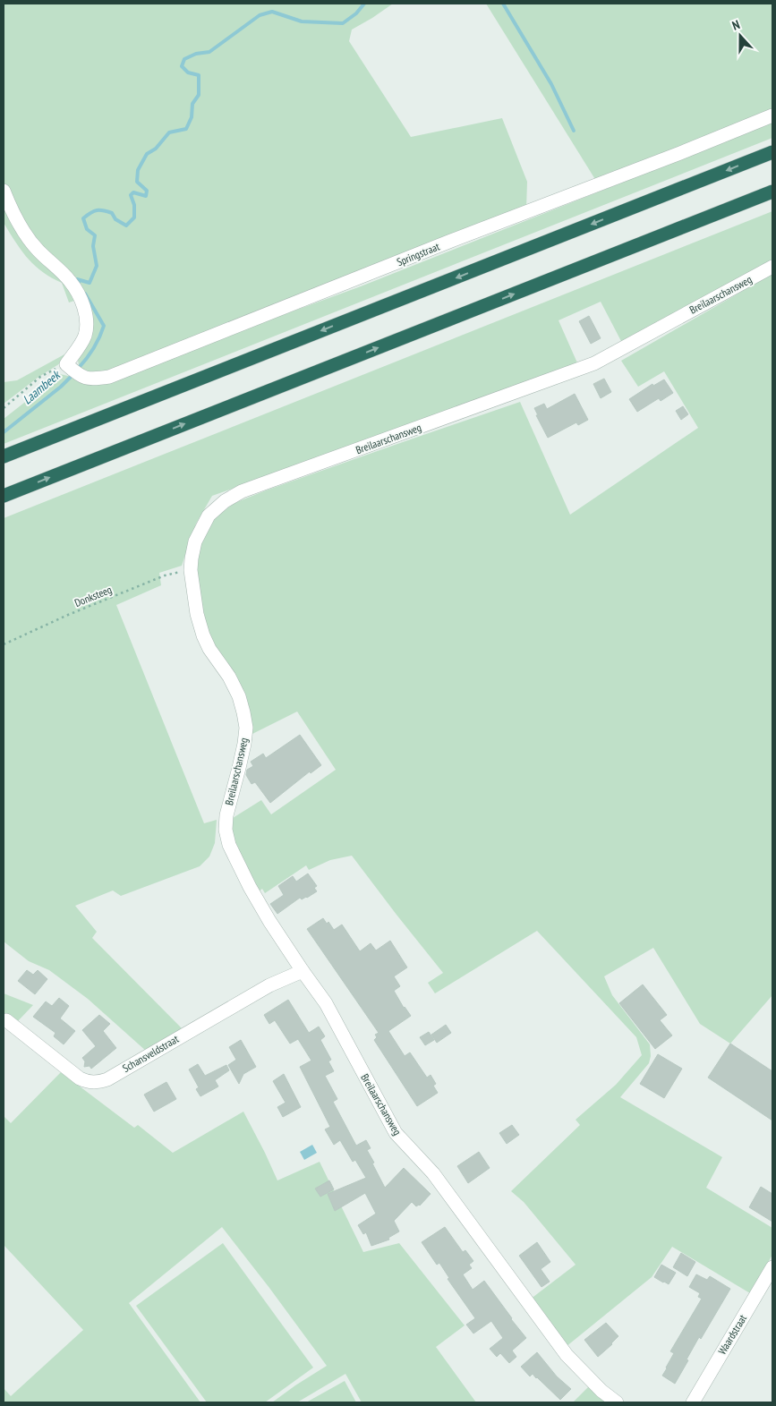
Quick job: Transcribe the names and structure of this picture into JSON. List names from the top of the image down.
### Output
{
  "streets": {
    "street": [
      "Springstraat",
      "Breilaarschansweg",
      "Schansveldstraat",
      "Waardstraat"
    ],
    "path": ["Donksteeg"]
  },
  "crossings": [
    ["Breilaarschansweg", "Donksteeg"],
    ["Breilaarschansweg", "Schansveldstraat"]
  ],
  "water": ["Laambeek"],
  "north": "top"
}
